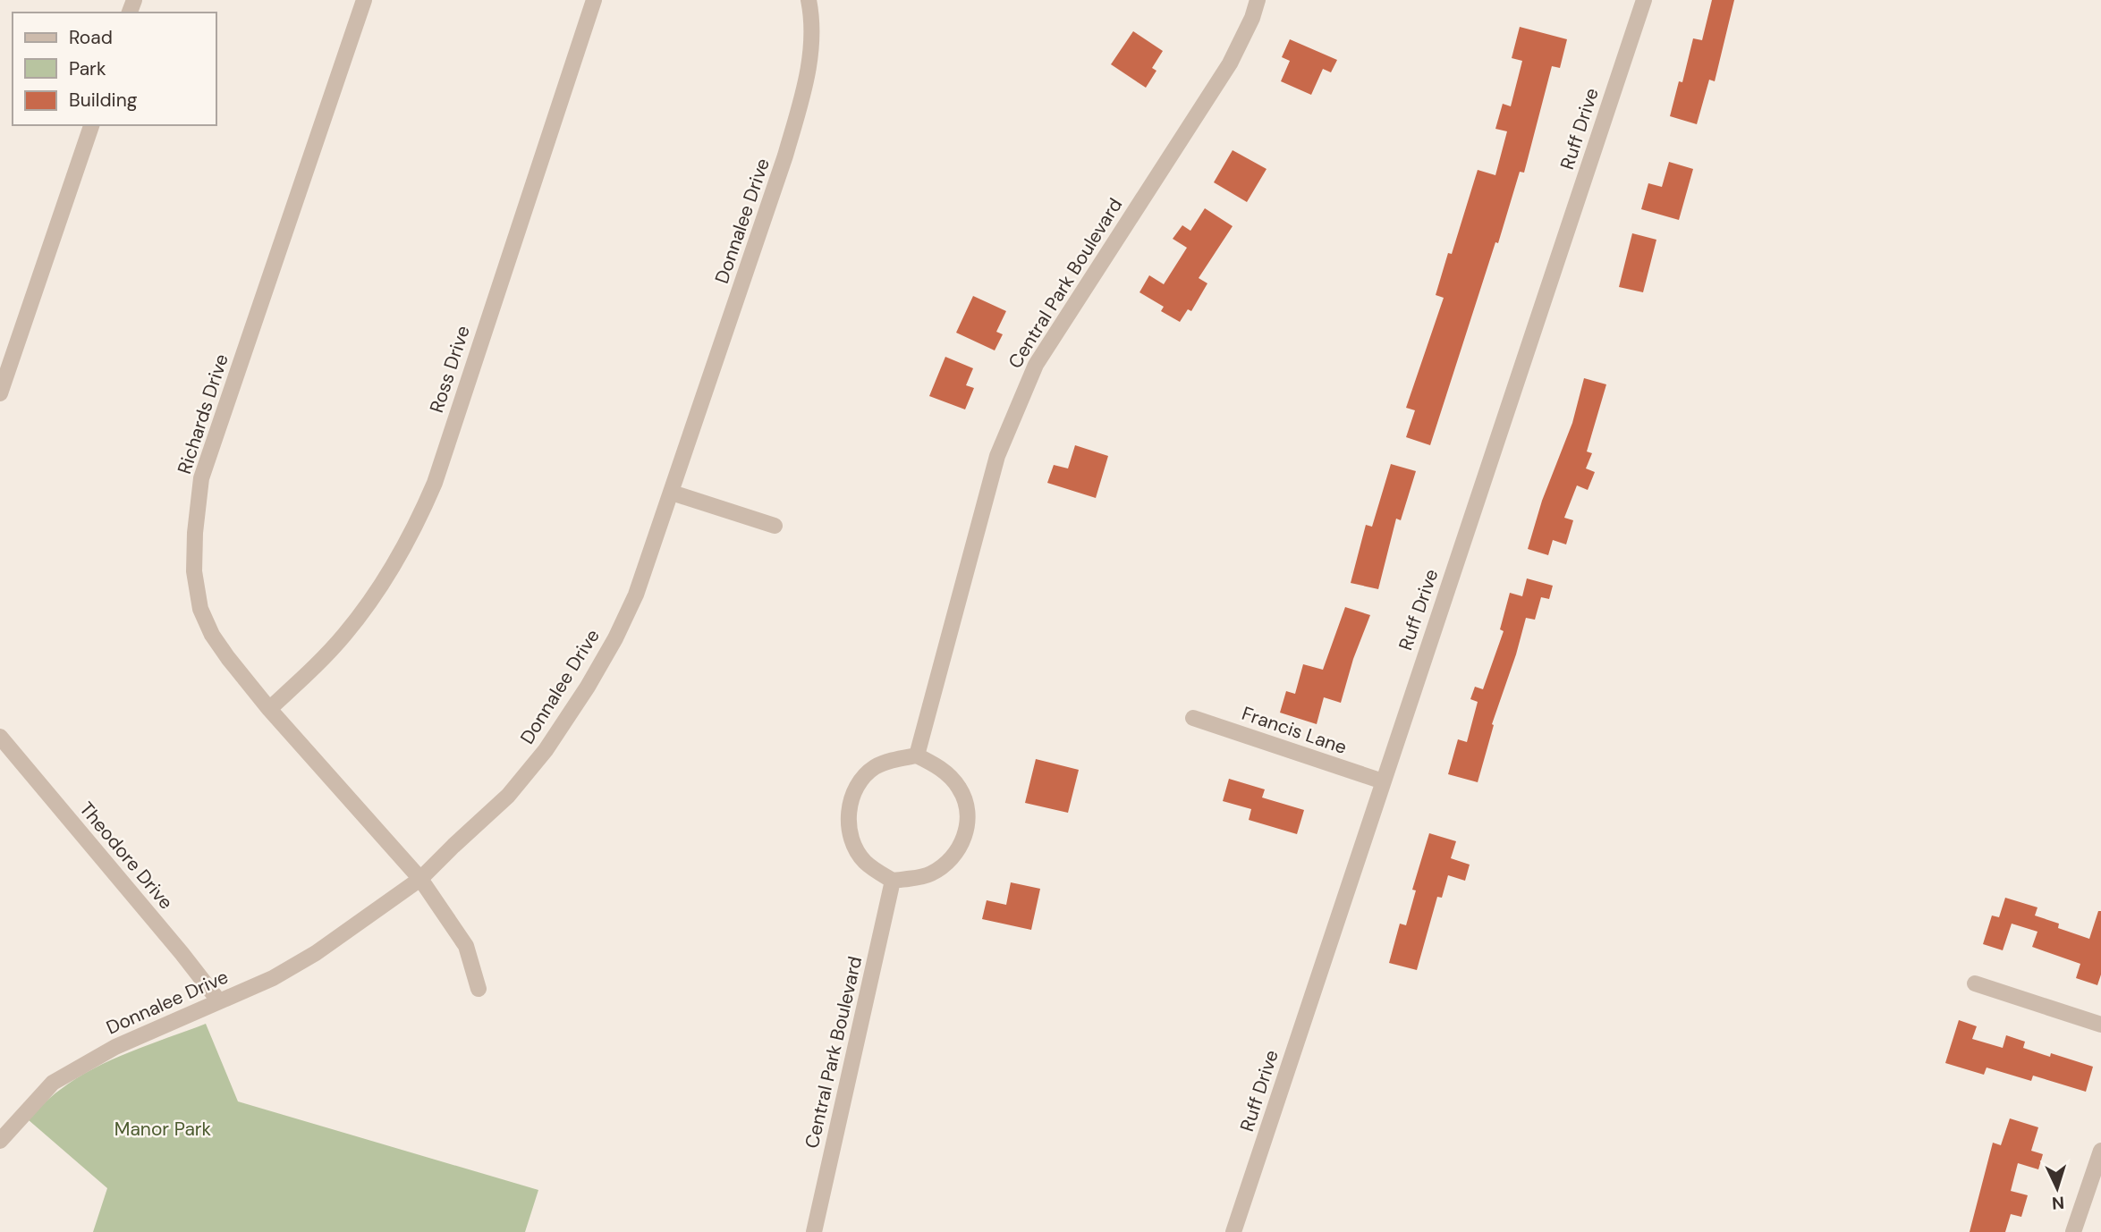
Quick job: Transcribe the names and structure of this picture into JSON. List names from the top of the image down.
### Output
{
  "streets": {
    "street": [
      "Ruff Drive",
      "Donnalee Drive",
      "Central Park Boulevard",
      "Ross Drive",
      "Richards Drive",
      "Francis Lane",
      "Theodore Drive"
    ]
  },
  "crossings": [
    ["Ruff Drive", "Francis Lane"],
    ["Donnalee Drive", "Richards Drive"],
    ["Donnalee Drive", "Theodore Drive"],
    ["Ross Drive", "Richards Drive"]
  ],
  "parks": ["Manor Park"],
  "legend": ["Road", "Park", "Building"],
  "north": "bottom"
}
